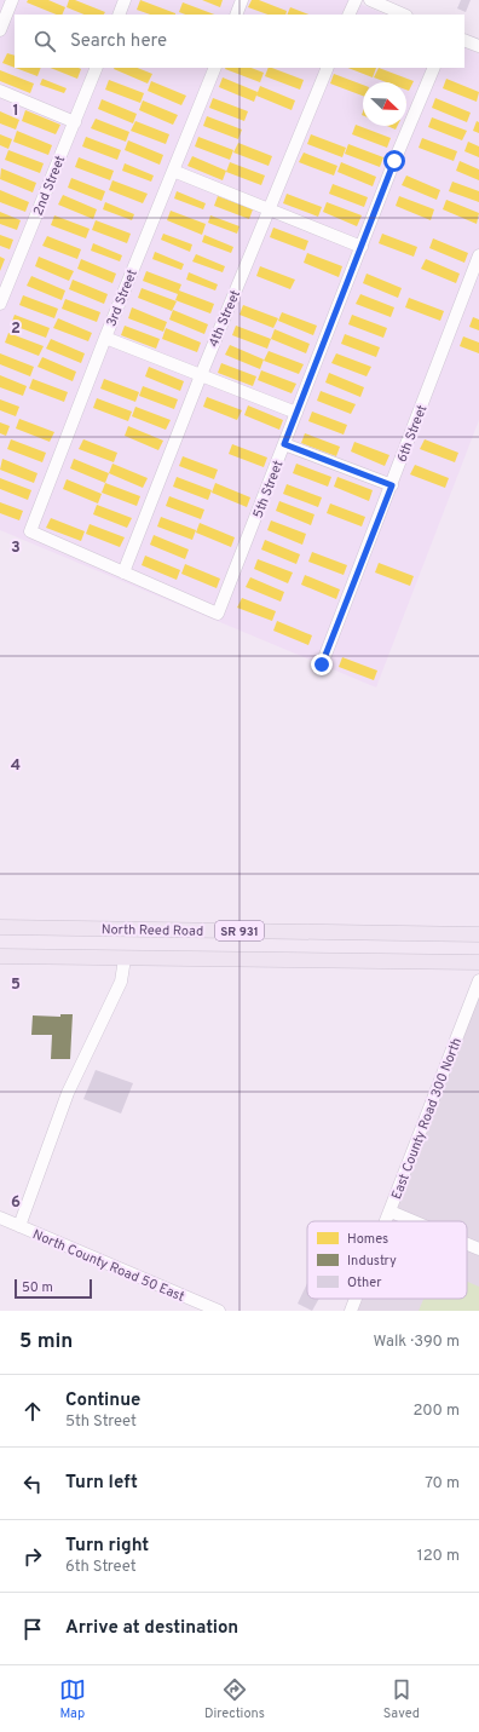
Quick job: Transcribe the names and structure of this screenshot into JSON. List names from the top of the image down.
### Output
{
  "streets": {
    "main road": ["North Reed Road", "SR 931"],
    "street": [
      "2nd Street",
      "3rd Street",
      "4th Street",
      "6th Street",
      "5th Street",
      "East County Road 300 North",
      "North County Road 50 East"
    ]
  },
  "crossings": [
    ["3rd Street", "4th Street"],
    ["3rd Street", "5th Street"],
    ["4th Street", "5th Street"]
  ],
  "legend": ["Homes", "Industry", "Other"],
  "scale_bar": "50 m",
  "north": "bottom right",
  "page": {
    "search": "Search here",
    "scale": "50 m",
    "heading": ["5 min", "Walk · 390 m"],
    "list": [
      ["Continue", "5th Street", "200 m"],
      ["Turn left", "70 m"],
      ["Turn right", "6th Street", "120 m"],
      "Arrive at destination"
    ],
    "nav": ["Map", "Directions", "Saved"]
  },
  "grid": {
    "rows": [
      "1",
      "2",
      "3",
      "4",
      "5",
      "6"
    ]
  }
}
